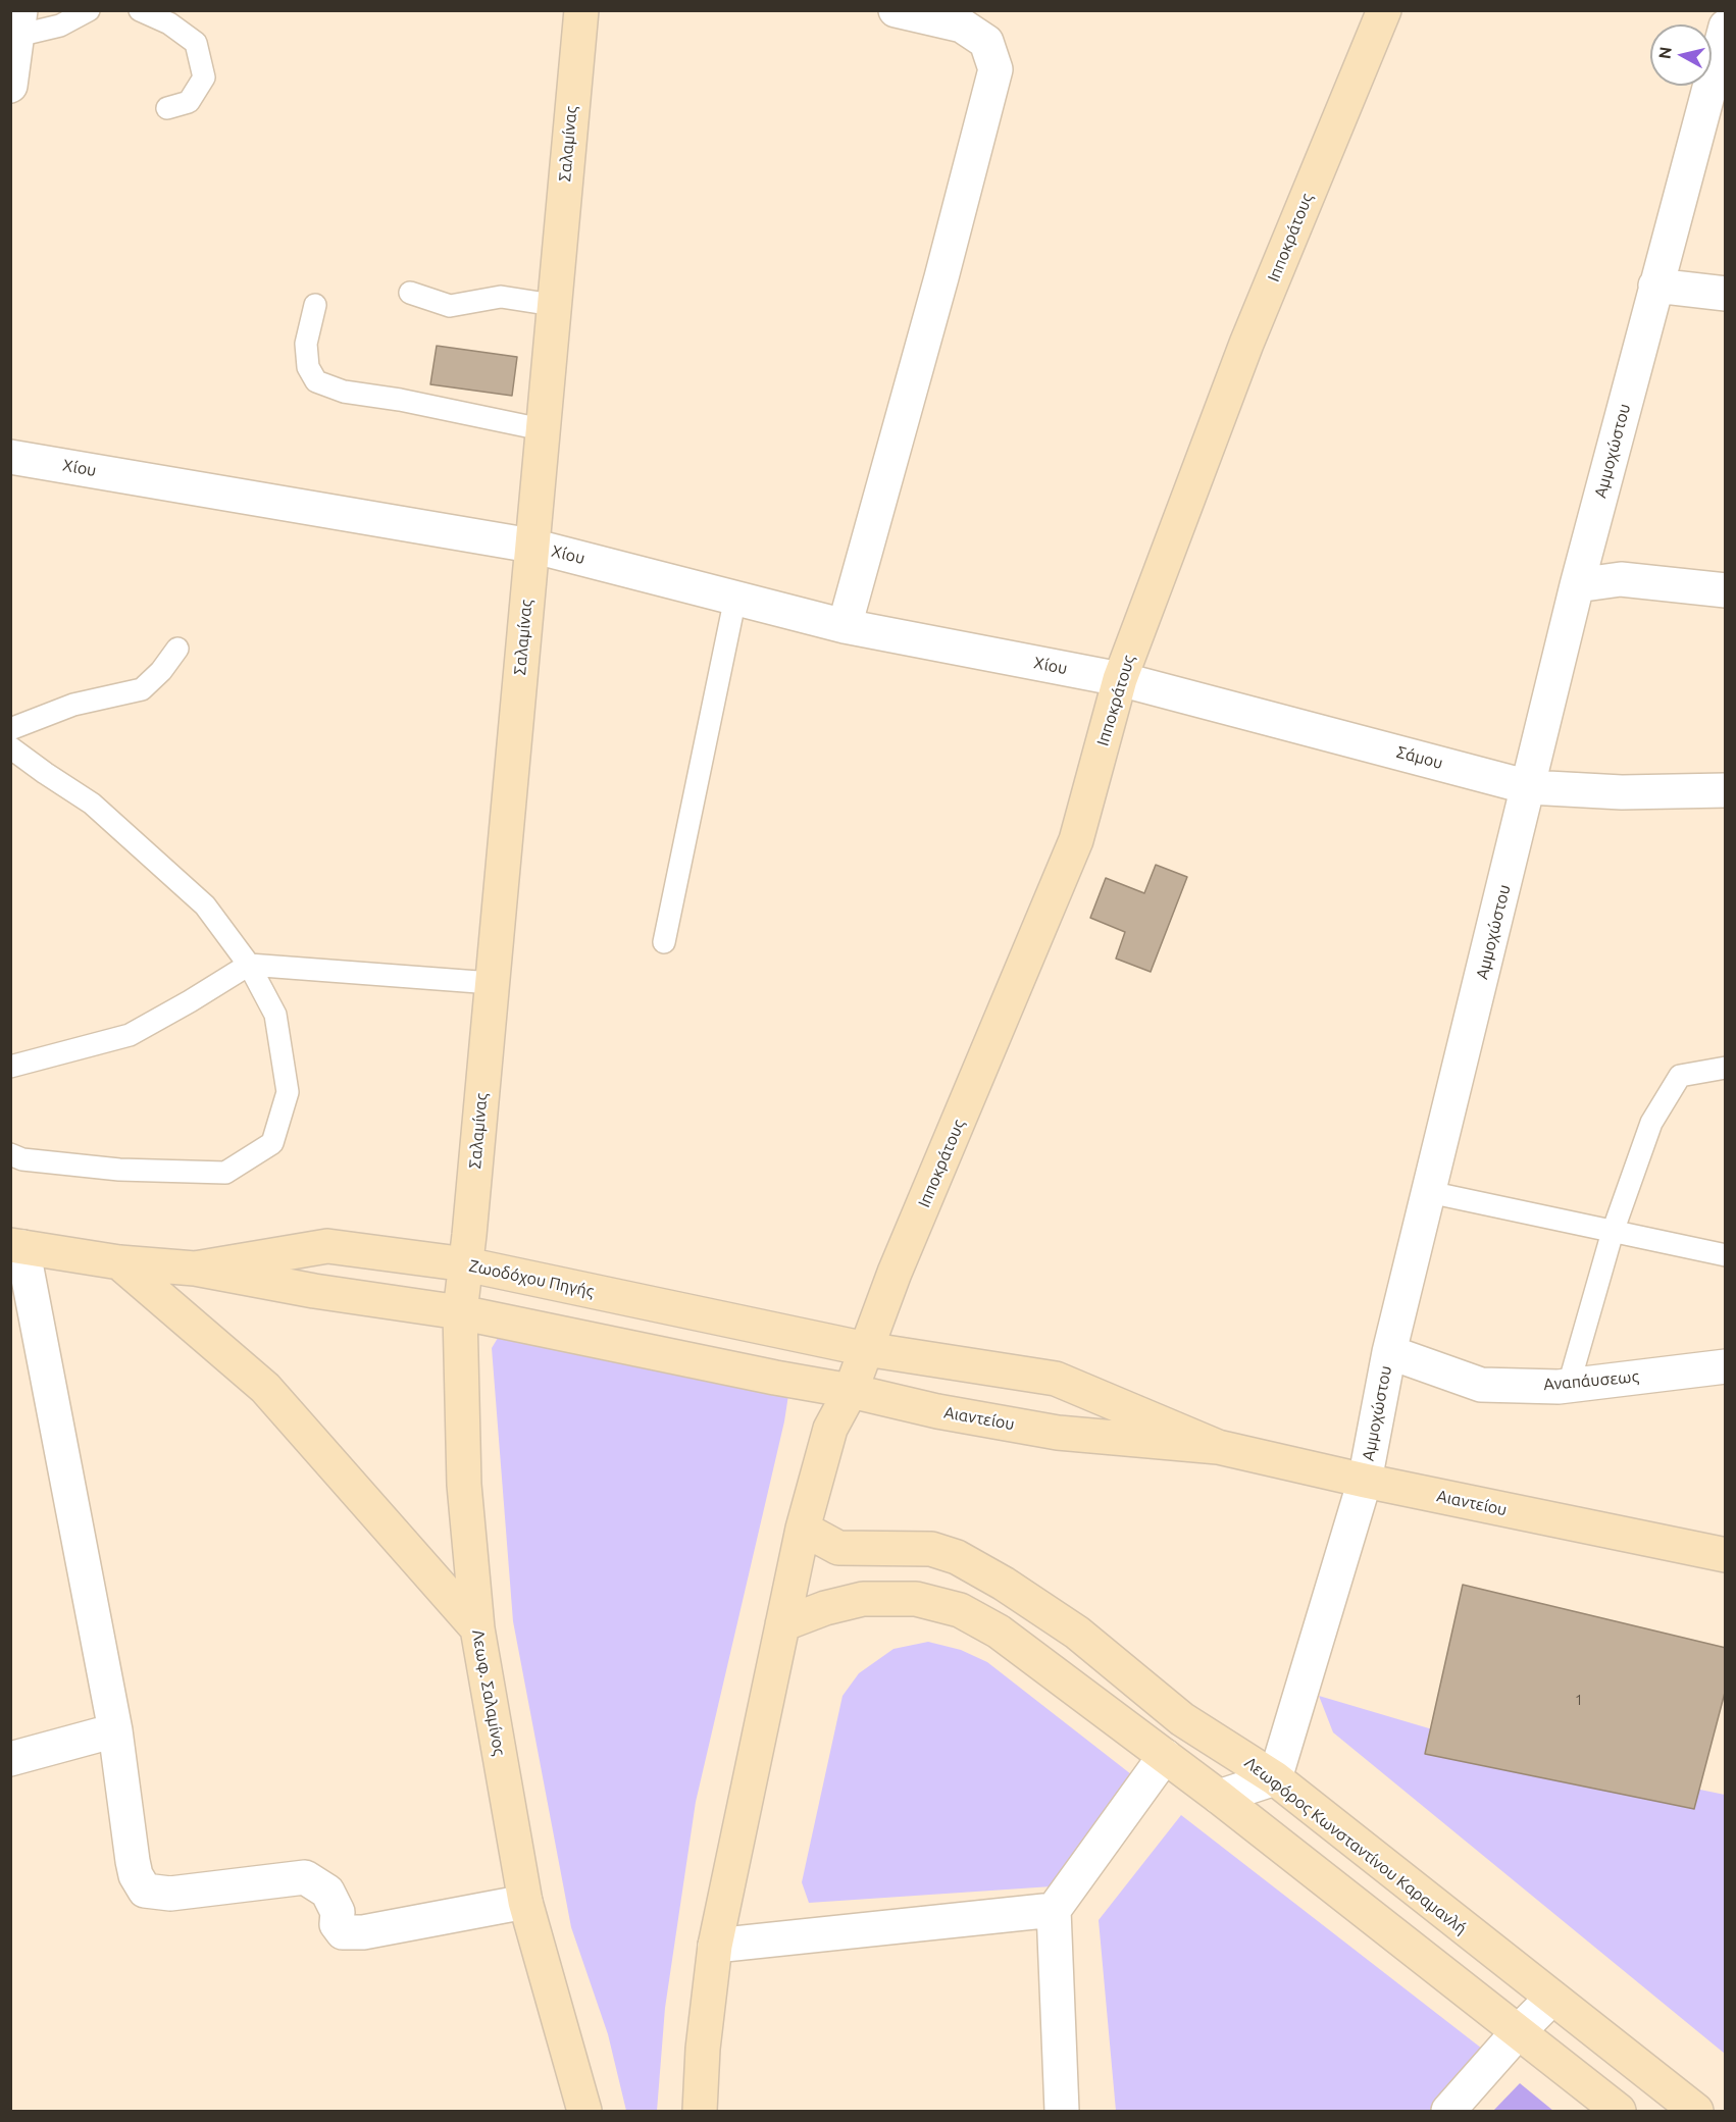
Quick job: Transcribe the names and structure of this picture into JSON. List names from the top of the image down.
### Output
{
  "streets": {
    "main road": [
      "Σαλαμίνας",
      "Ιπποκράτους",
      "Ζωοδόχου Πηγής",
      "Αιαντείου",
      "Λεωφ. Σαλαμίνος",
      "Λεωφόρος Κωνσταντίνου Καραμανλή"
    ],
    "street": [
      "Αμμοχώστου",
      "Χίου",
      "Σάμου",
      "Αναπάυσεως"
    ]
  },
  "crossings": [
    ["Σαλαμίνας", "Χίου"],
    ["Σαλαμίνας", "Ζωοδόχου Πηγής"],
    ["Σαλαμίνας", "Λεωφ. Σαλαμίνος"],
    ["Ιπποκράτους", "Χίου"],
    ["Ιπποκράτους", "Σάμου"],
    ["Ιπποκράτους", "Ζωοδόχου Πηγής"],
    ["Ιπποκράτους", "Αιαντείου"],
    ["Αμμοχώστου", "Σάμου"],
    ["Αμμοχώστου", "Αναπάυσεως"],
    ["Αμμοχώστου", "Αιαντείου"],
    ["Αμμοχώστου", "Λεωφόρος Κωνσταντίνου Καραμανλή"],
    ["Χίου", "Σάμου"],
    ["Ζωοδόχου Πηγής", "Αιαντείου"],
    ["Ζωοδόχου Πηγής", "Λεωφ. Σαλαμίνος"]
  ],
  "house_numbers": ["1"],
  "north": "left"
}
